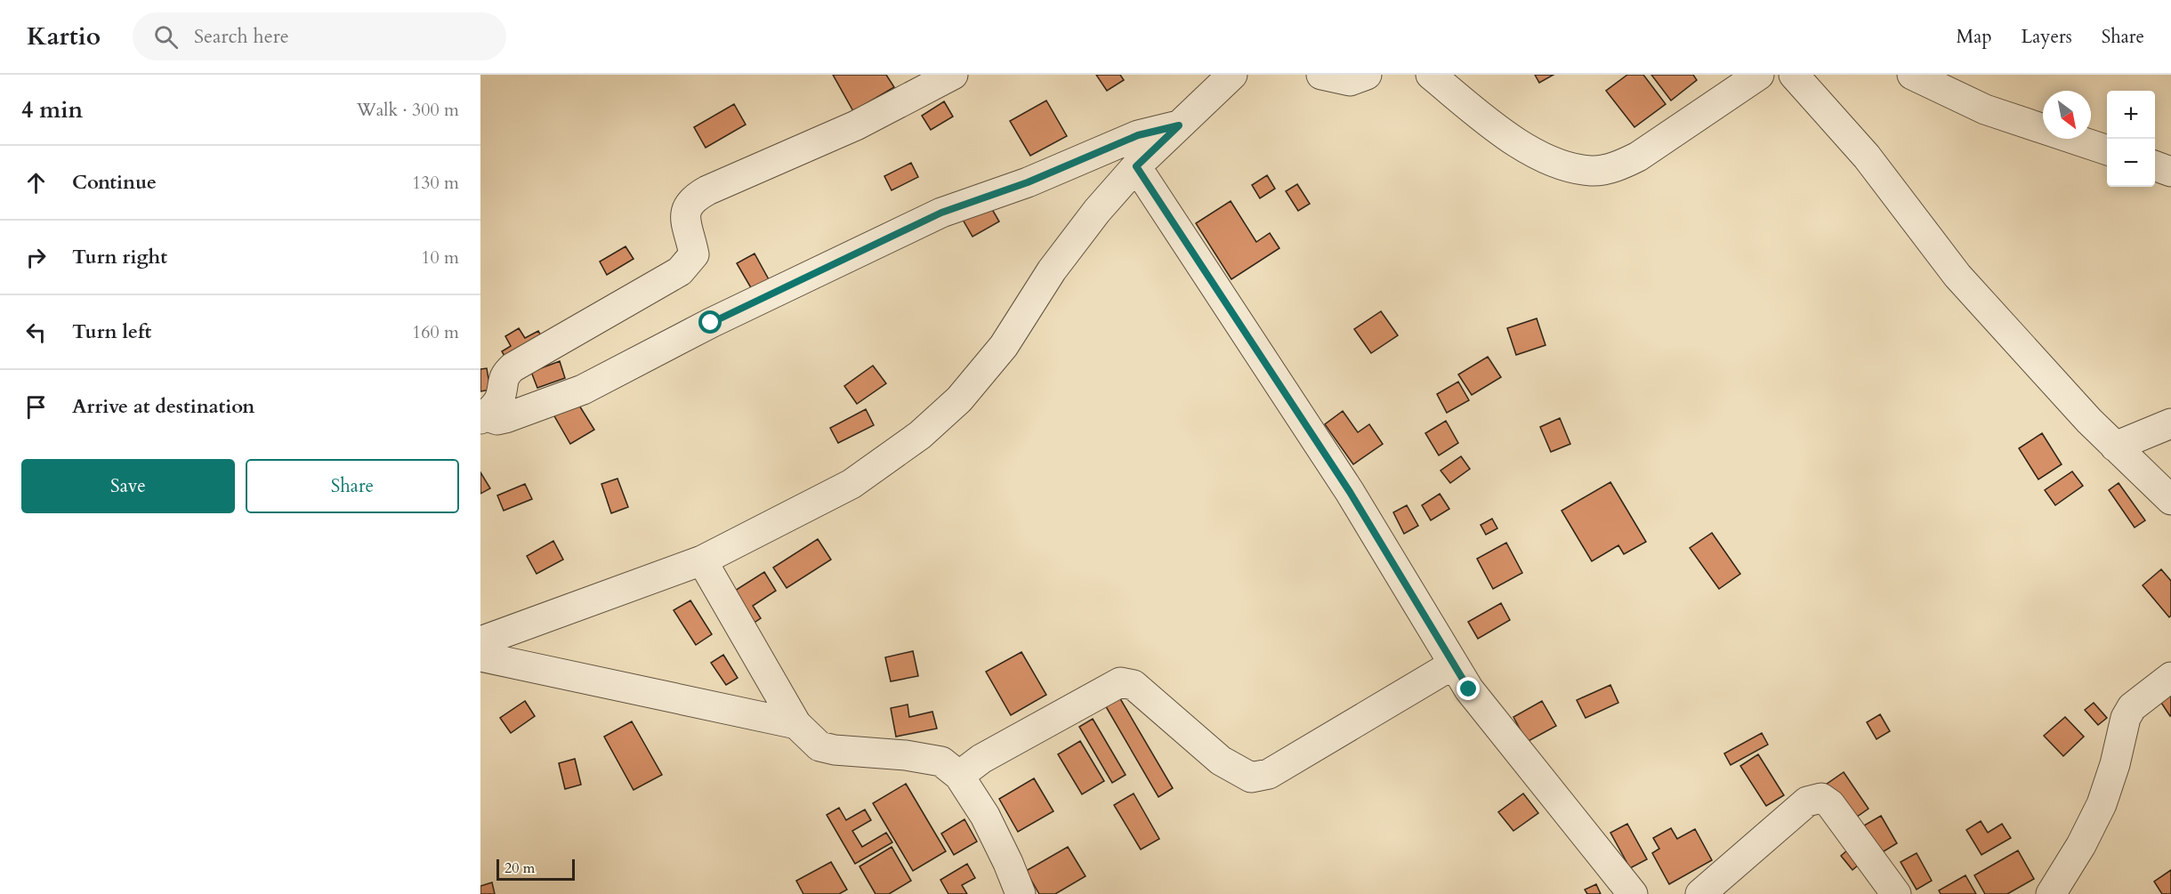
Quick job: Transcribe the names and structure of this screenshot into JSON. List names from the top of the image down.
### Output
{
  "scale_bar": "20 m",
  "north": "bottom right",
  "page": {
    "header": "Kartio",
    "search": "Search here",
    "nav": ["Map", "Layers", "Share"],
    "heading": ["4 min", "Walk · 300 m"],
    "map_buttons": ["+", "−"],
    "list": [
      ["Continue", "130 m"],
      ["Turn right", "10 m"],
      ["Turn left", "160 m"],
      "Arrive at destination"
    ],
    "buttons": ["Save", "Share"],
    "scale": "20 m"
  }
}
